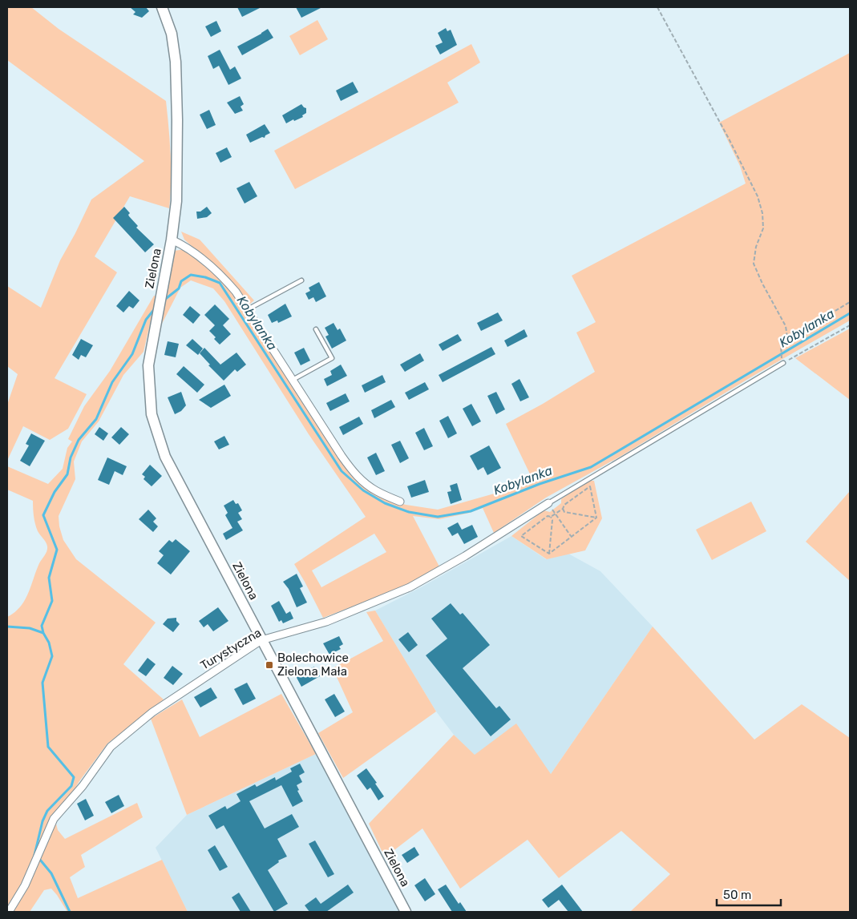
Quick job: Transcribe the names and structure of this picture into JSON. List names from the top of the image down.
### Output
{
  "streets": {
    "street": ["Zielona", "Turystyczna"]
  },
  "crossings": [
    ["Zielona", "Turystyczna"]
  ],
  "water": ["Kobylanka"],
  "places": {
    "transit": ["Bolechowice Zielona Mała"]
  },
  "scale_bar": "50 m"
}
